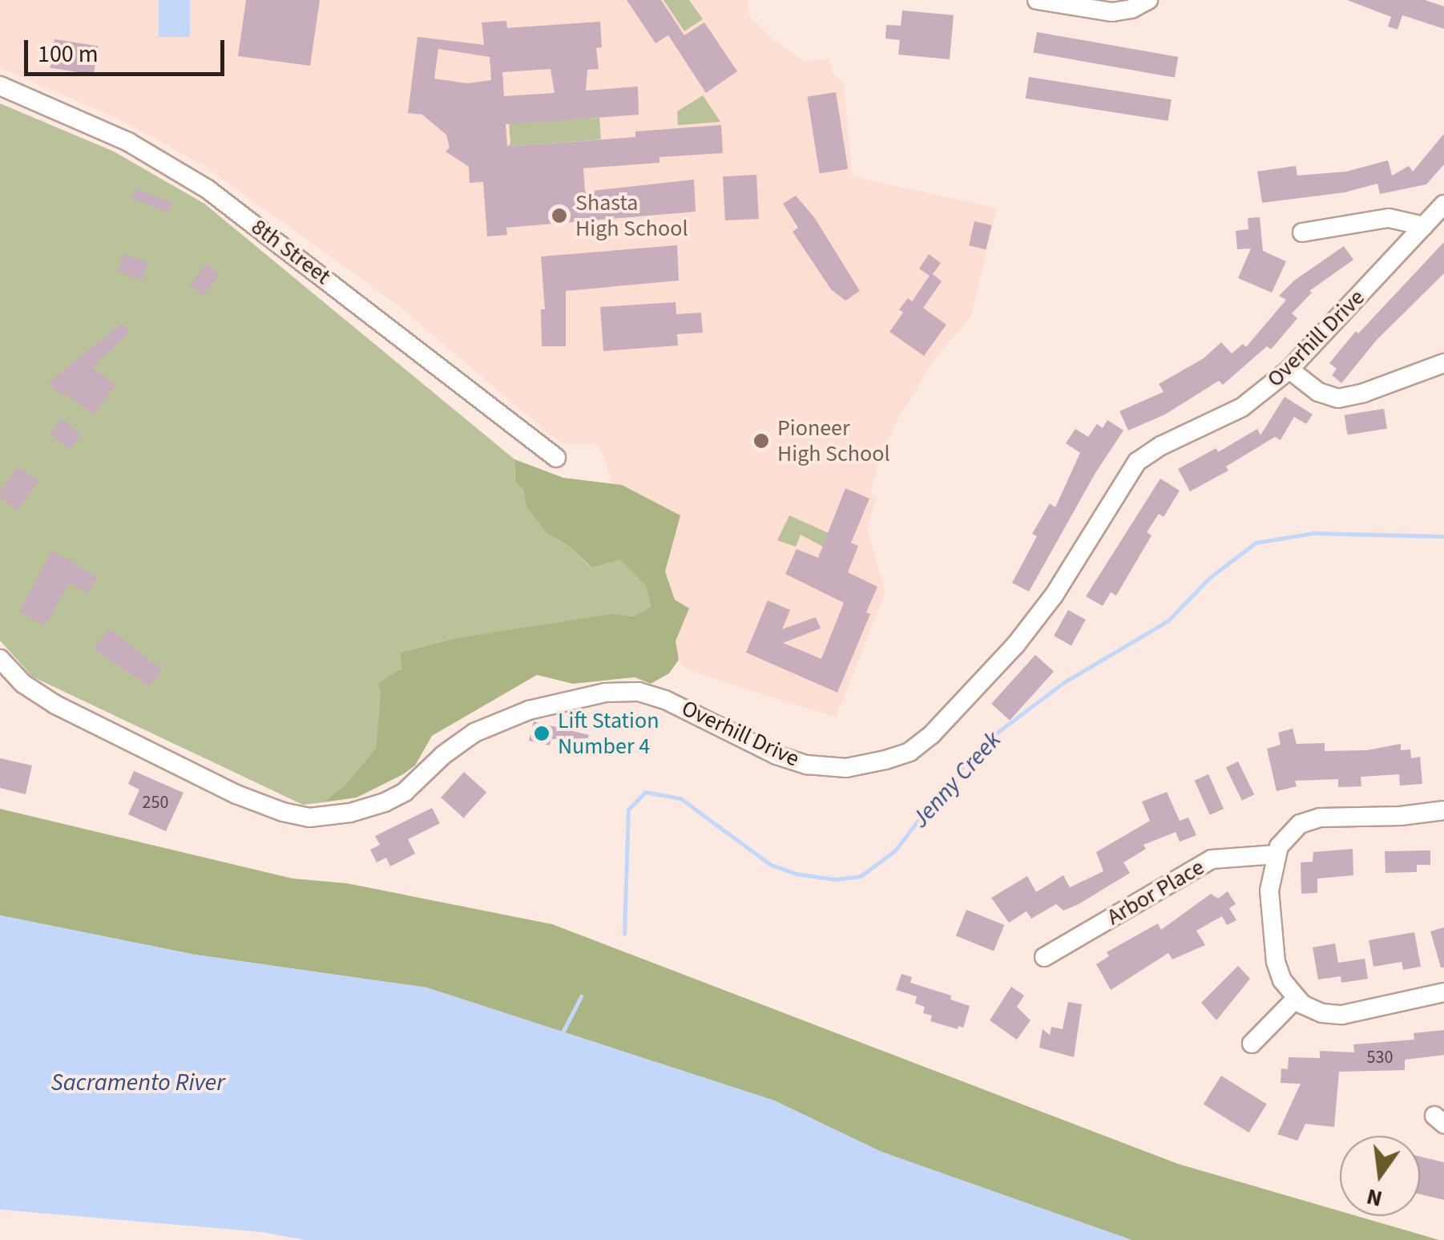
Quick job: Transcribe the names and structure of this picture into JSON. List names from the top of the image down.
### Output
{
  "streets": {
    "street": ["8th Street", "Overhill Drive", "Arbor Place"]
  },
  "water": ["Jenny Creek", "Sacramento River"],
  "places": ["Shasta High School", "Pioneer High School", "Lift Station Number 4"],
  "house_numbers": ["250", "530"],
  "scale_bar": "100 m",
  "north": "bottom"
}
